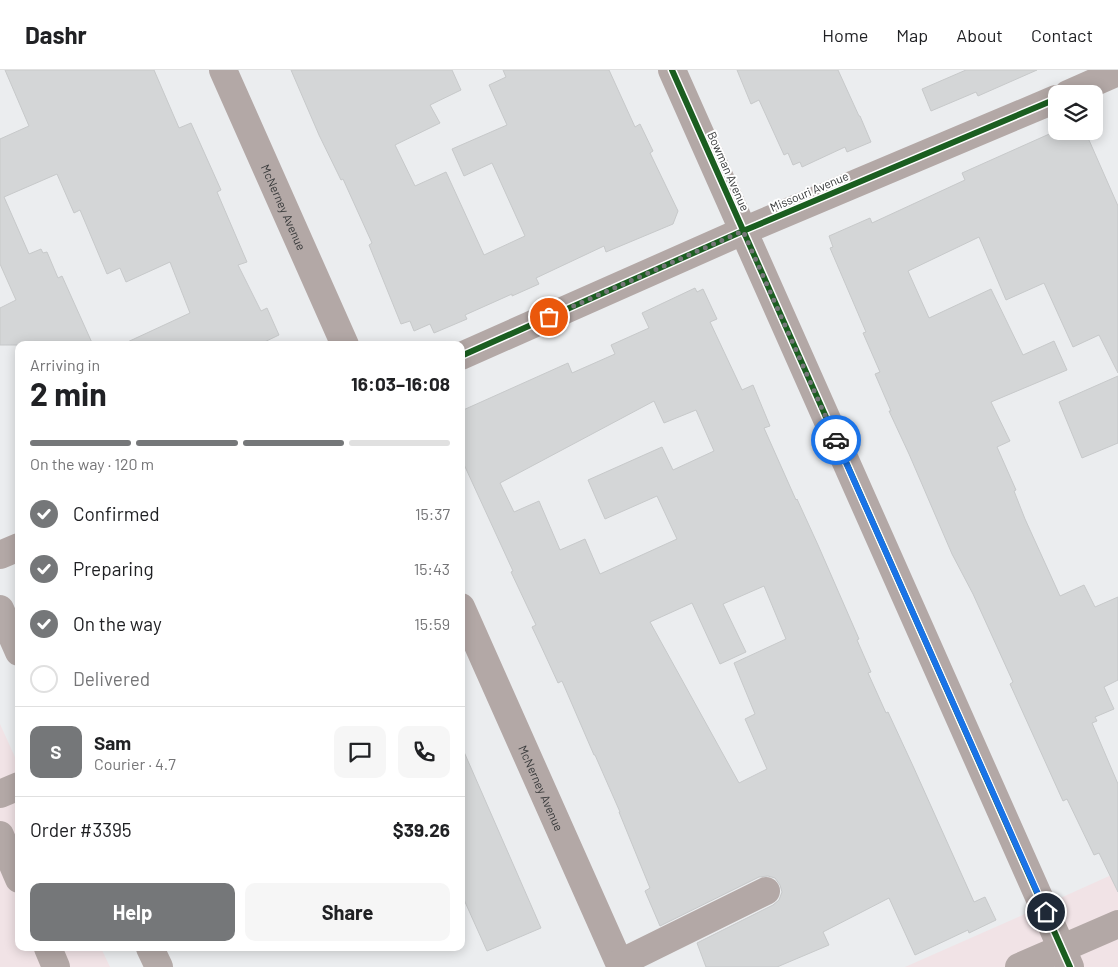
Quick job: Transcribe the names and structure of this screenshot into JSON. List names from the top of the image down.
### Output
{
  "streets": {
    "street": ["Bowman Avenue", "Missouri Avenue", "McNerney Avenue"]
  },
  "crossings": [
    ["Bowman Avenue", "Missouri Avenue"]
  ],
  "page": {
    "header": "Dashr",
    "nav": [
      "Home",
      "Map",
      "About",
      "Contact"
    ],
    "heading": ["2 min", "Arriving in", "16:03–16:08"],
    "panel": [
      "Sam",
      "Courier · 4.7",
      "Order #3395",
      "$39.26"
    ],
    "bar": "On the way · 120 m",
    "list": [
      ["Confirmed", "15:37"],
      ["Preparing", "15:43"],
      ["On the way", "15:59"],
      "Delivered"
    ],
    "round": "S",
    "buttons": ["Help", "Share"]
  }
}
